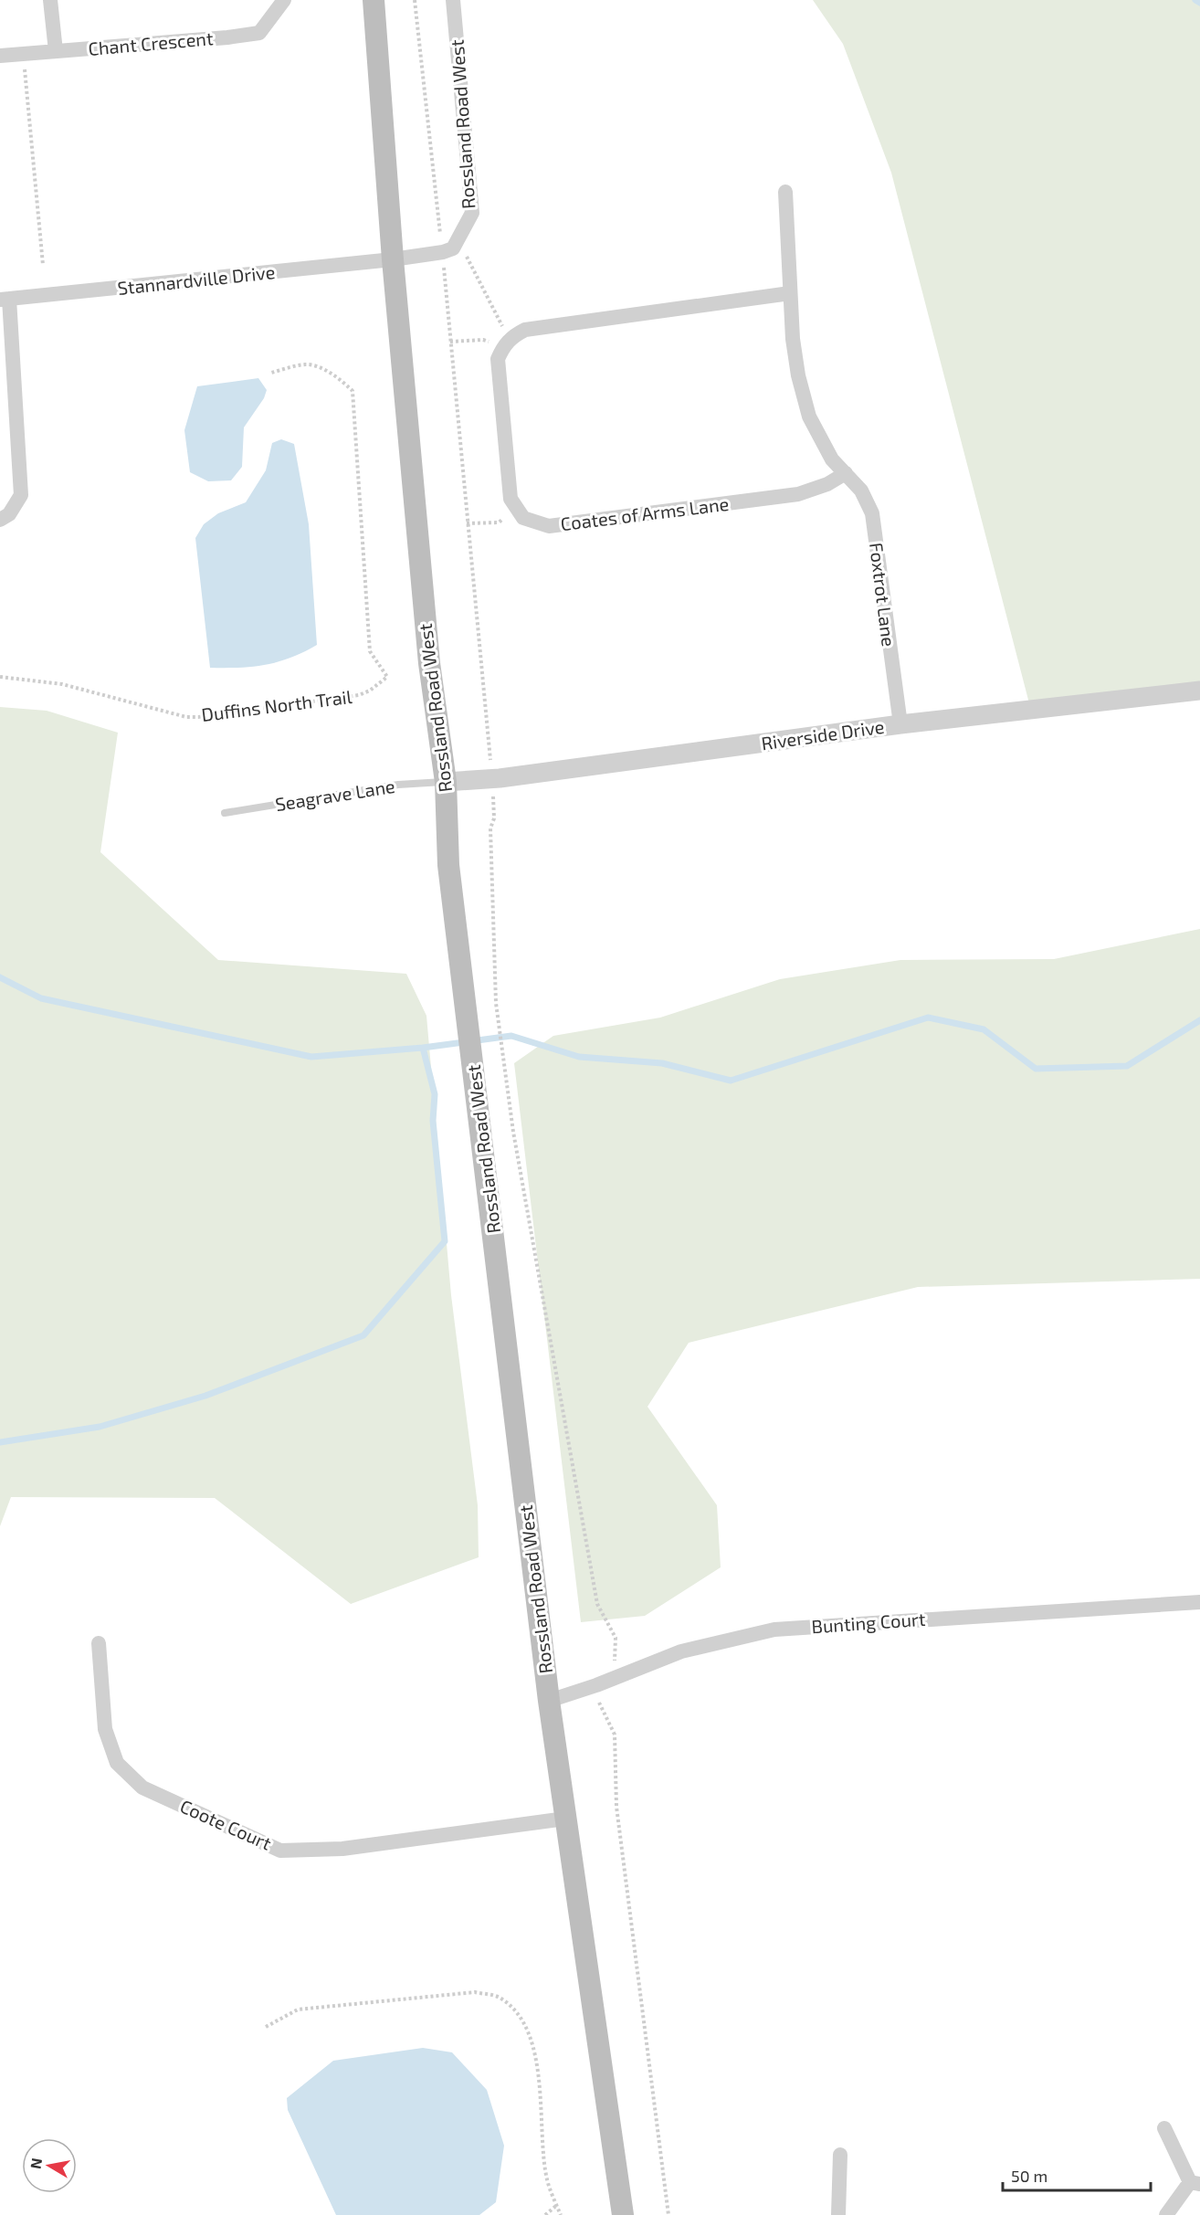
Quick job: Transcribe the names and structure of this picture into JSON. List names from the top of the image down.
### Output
{
  "streets": {
    "main road": ["Rossland Road West"],
    "street": [
      "Chant Crescent",
      "Stannardville Drive",
      "Coates of Arms Lane",
      "Foxtrot Lane",
      "Riverside Drive",
      "Bunting Court",
      "Coote Court"
    ],
    "lane": ["Seagrave Lane"],
    "path": ["Duffins North Trail"]
  },
  "crossings": [
    ["Rossland Road West", "Stannardville Drive"],
    ["Rossland Road West", "Riverside Drive"],
    ["Rossland Road West", "Seagrave Lane"],
    ["Rossland Road West", "Bunting Court"],
    ["Rossland Road West", "Coote Court"],
    ["Coates of Arms Lane", "Foxtrot Lane"],
    ["Foxtrot Lane", "Riverside Drive"],
    ["Riverside Drive", "Seagrave Lane"]
  ],
  "scale_bar": "50 m",
  "north": "left"
}
